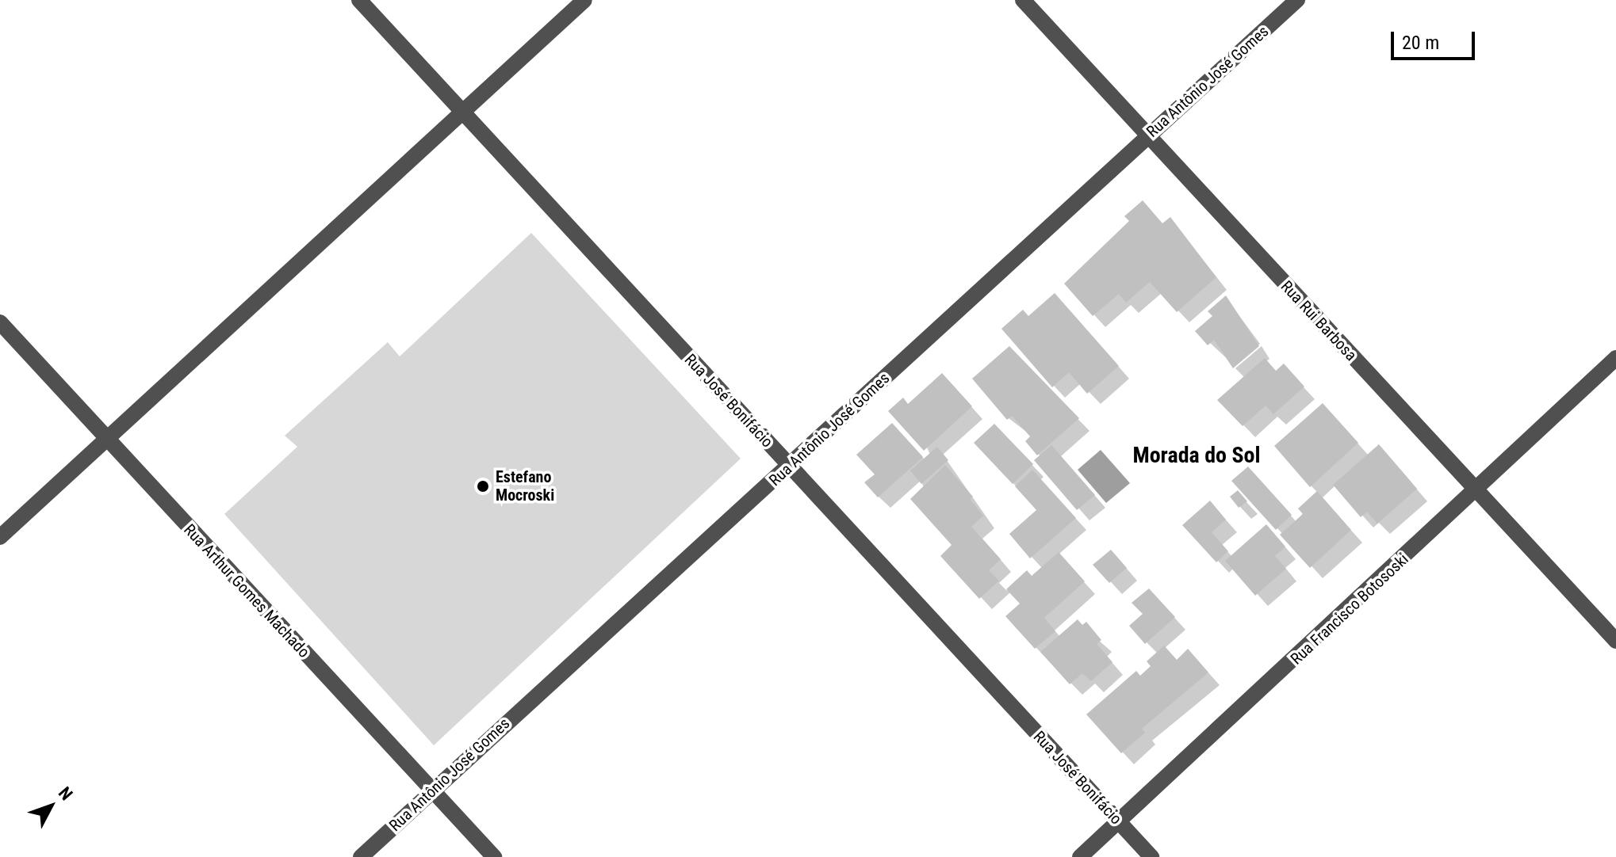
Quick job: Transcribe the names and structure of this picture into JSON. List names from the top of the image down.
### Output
{
  "streets": {
    "street": [
      "Rua Antônio José Gomes",
      "Rua Rui Barbosa",
      "Rua José Bonifácio",
      "Rua Arthur Gomes Machado",
      "Rua Francisco Botososki"
    ]
  },
  "crossings": [
    ["Rua Antônio José Gomes", "Rua Rui Barbosa"],
    ["Rua Antônio José Gomes", "Rua José Bonifácio"],
    ["Rua Antônio José Gomes", "Rua Arthur Gomes Machado"],
    ["Rua Rui Barbosa", "Rua Francisco Botososki"],
    ["Rua José Bonifácio", "Rua Francisco Botososki"]
  ],
  "districts": ["Morada do Sol"],
  "places": ["Estefano Mocroski"],
  "scale_bar": "20 m",
  "north": "top right"
}
